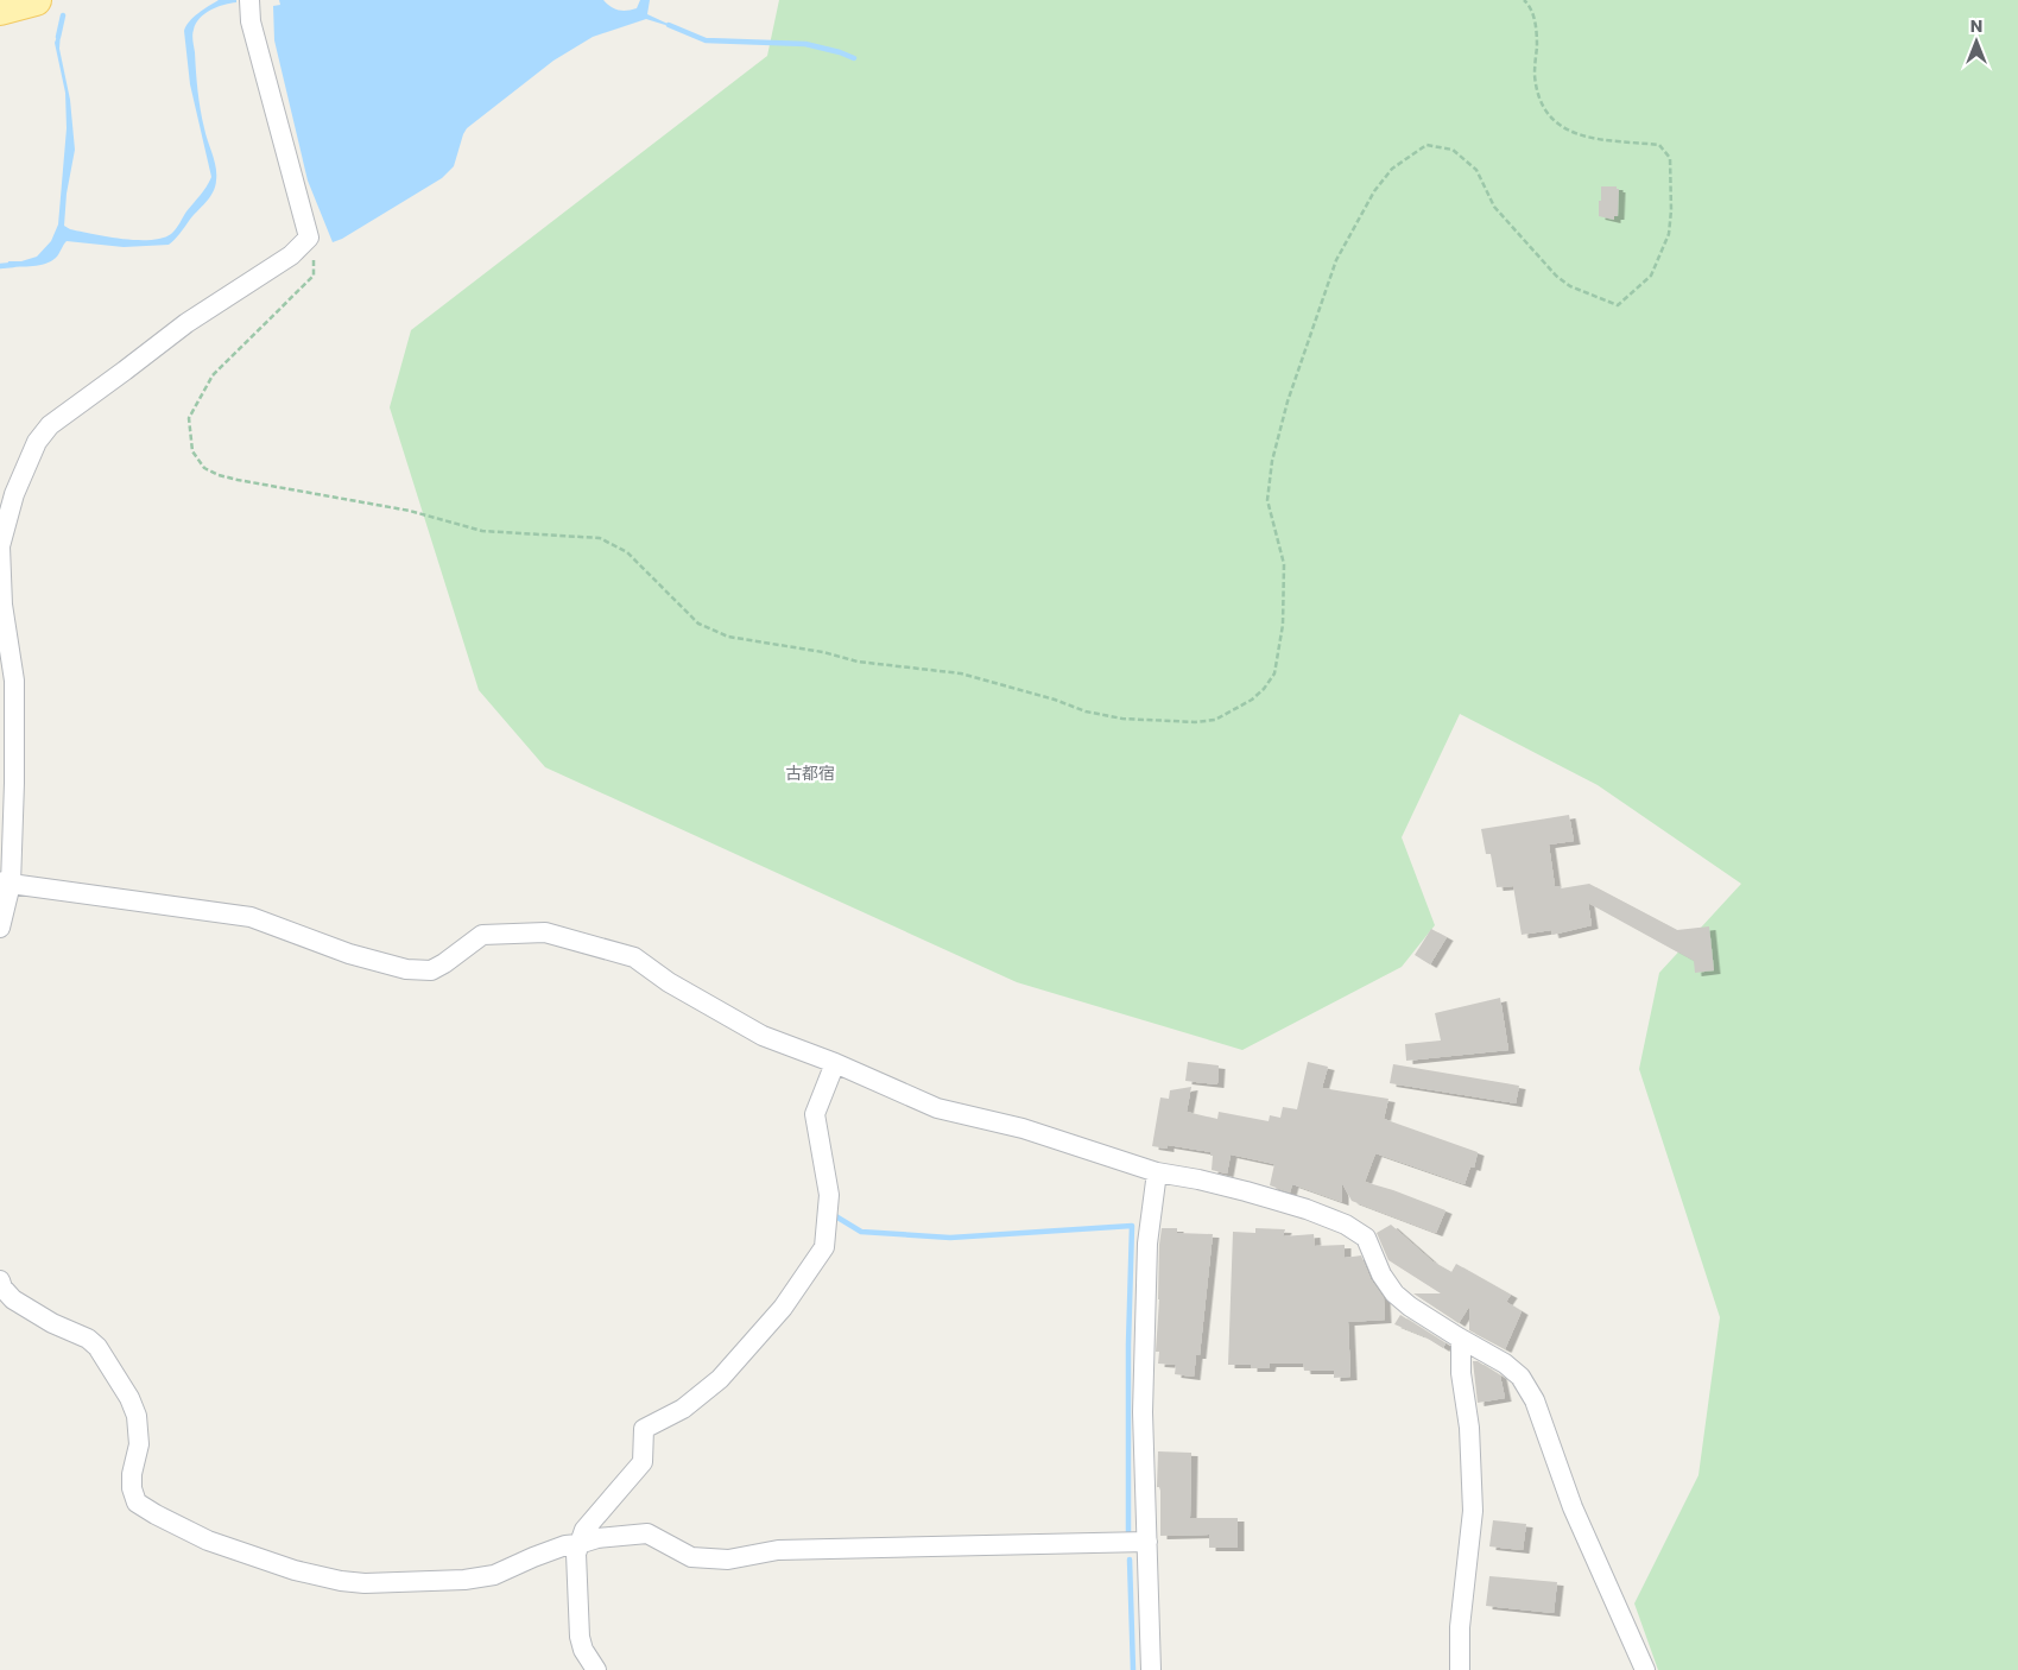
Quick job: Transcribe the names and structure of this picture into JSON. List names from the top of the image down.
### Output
{
  "districts": ["古都宿"],
  "north": "top"
}
